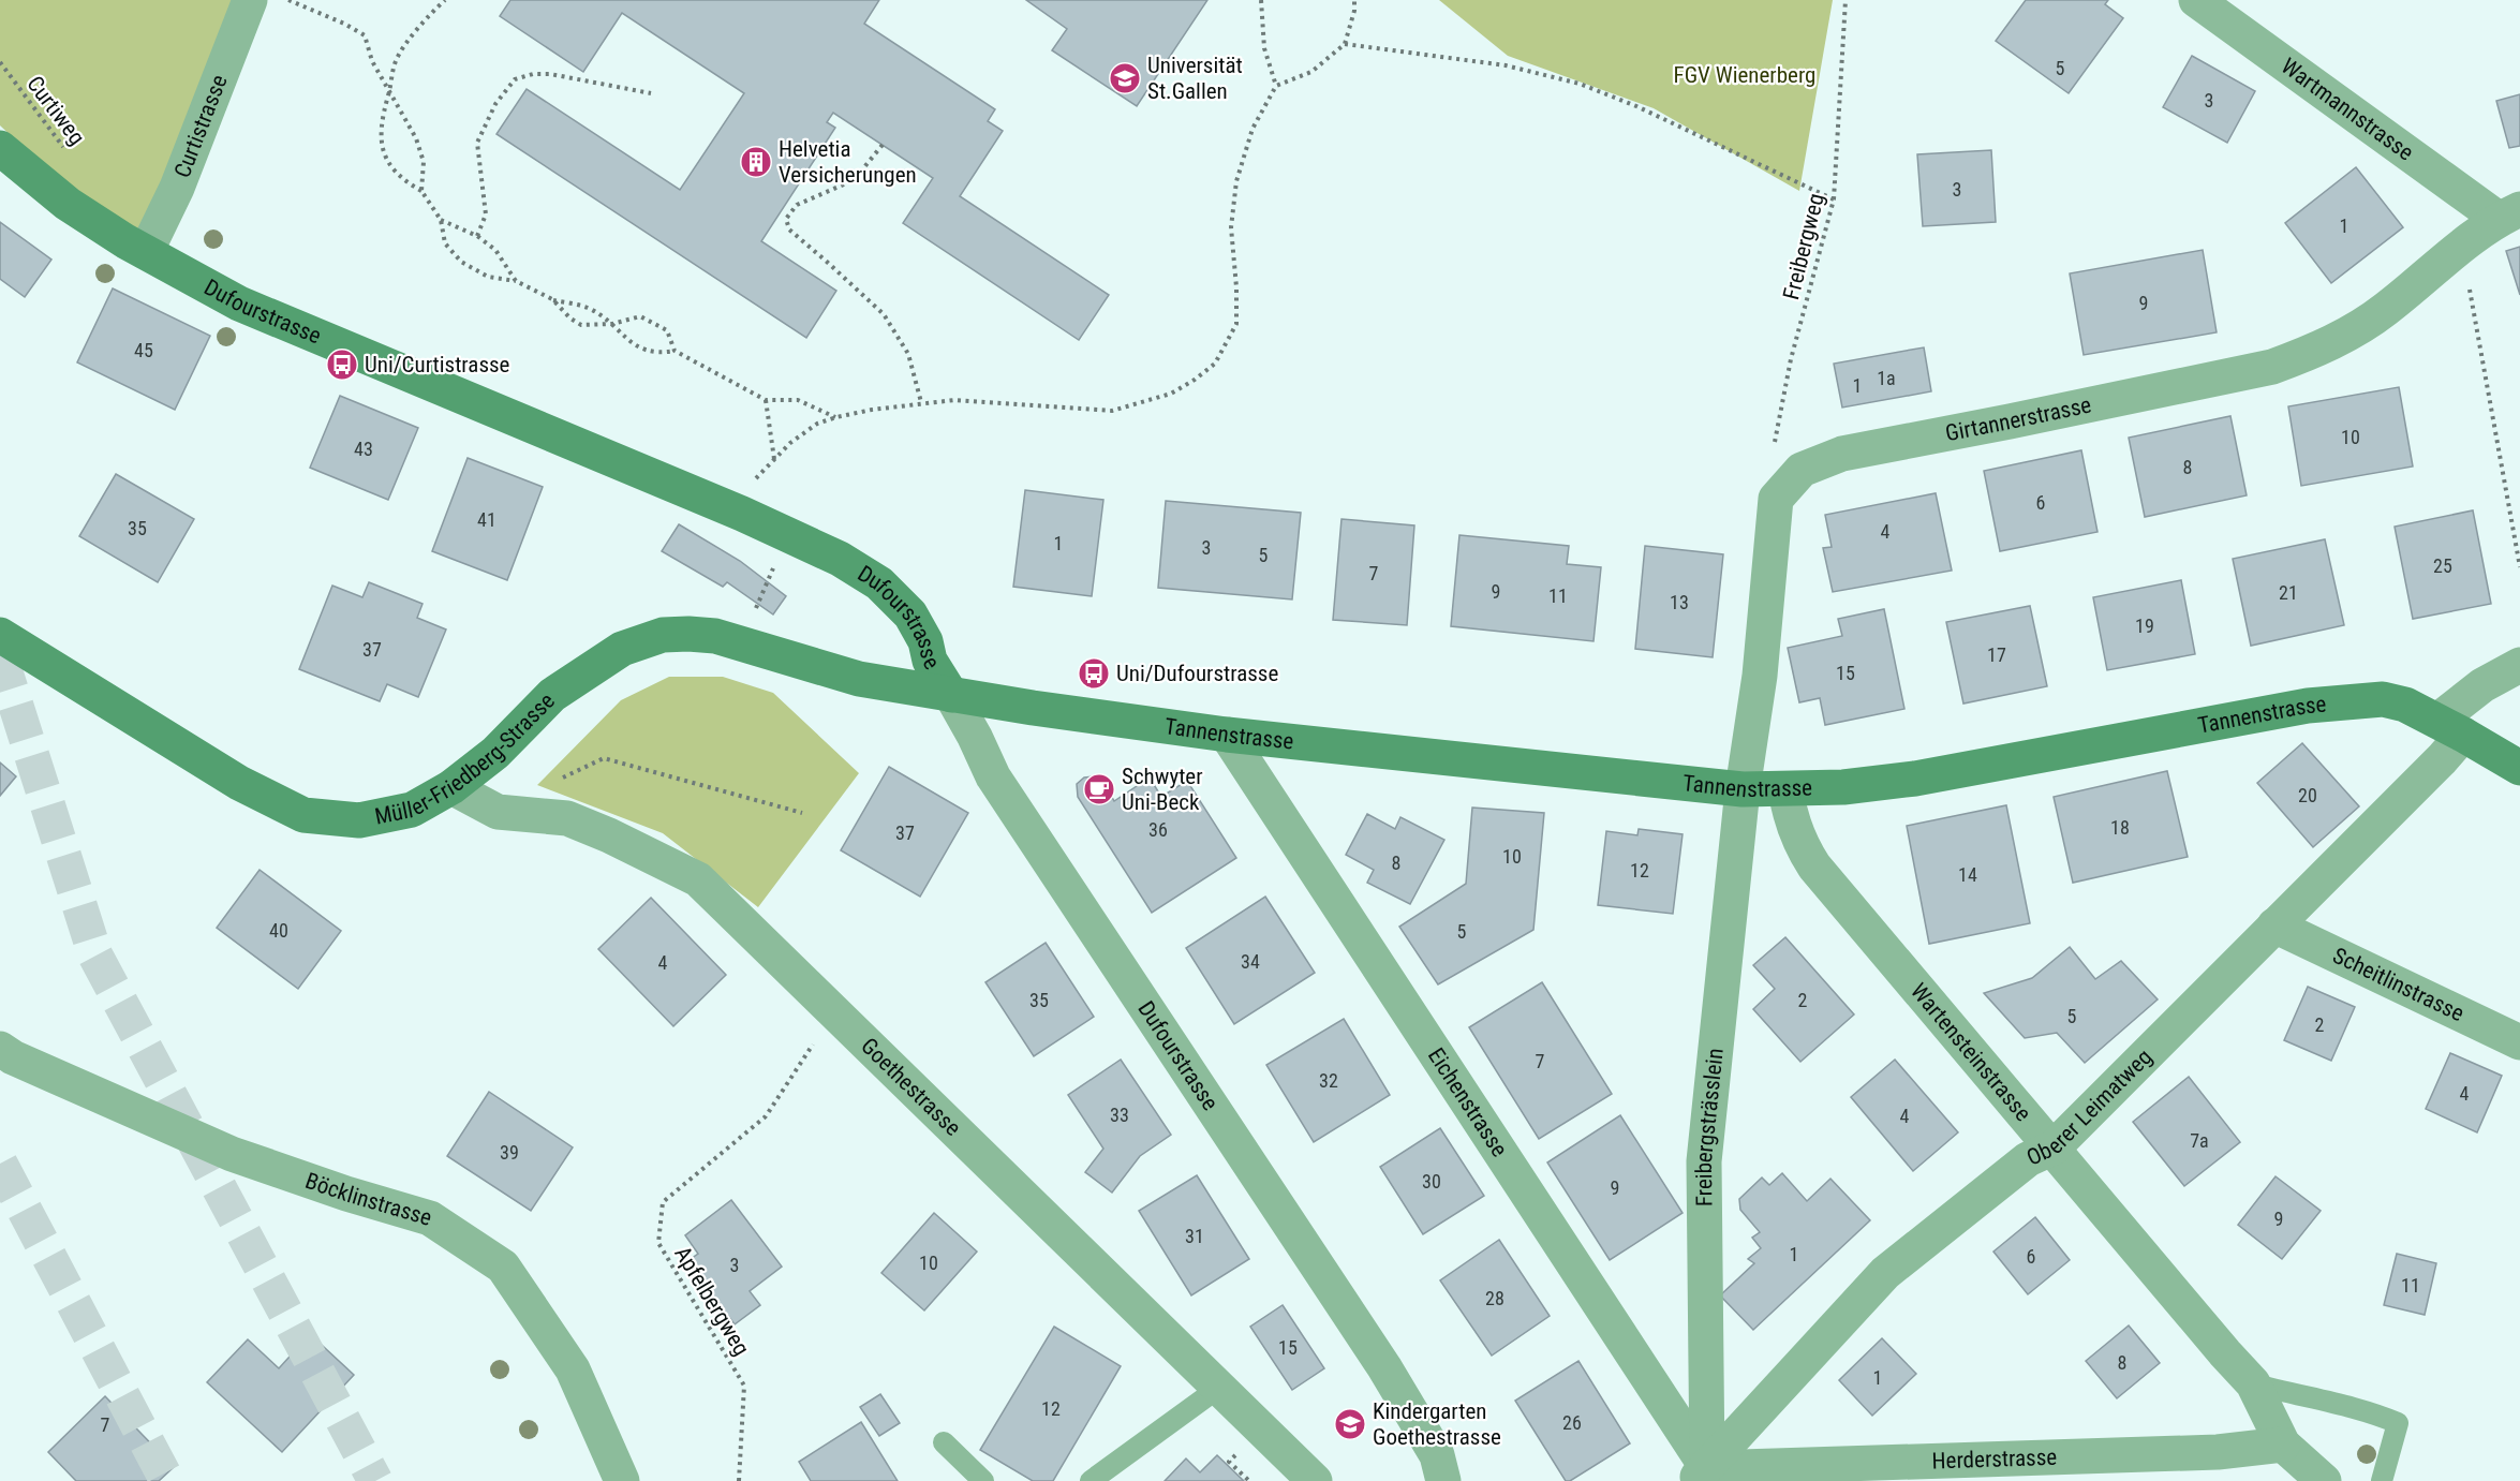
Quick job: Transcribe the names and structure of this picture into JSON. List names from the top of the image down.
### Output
{
  "streets": {
    "street": [
      "Wartmannstrasse",
      "Curtistrasse",
      "Dufourstrasse",
      "Girtannerstrasse",
      "Tannenstrasse",
      "Müller-Friedberg-Strasse",
      "Scheitlinstrasse",
      "Wartensteinstrasse",
      "Goethestrasse",
      "Eichenstrasse",
      "Oberer Leimatweg",
      "Freibergsträsslein",
      "Böcklinstrasse",
      "Herderstrasse"
    ],
    "path": ["Curtiweg", "Freibergweg", "Apfelbergweg"]
  },
  "crossings": [
    ["Wartmannstrasse", "Girtannerstrasse"],
    ["Curtistrasse", "Dufourstrasse"],
    ["Freibergweg", "Girtannerstrasse"],
    ["Dufourstrasse", "Tannenstrasse"],
    ["Dufourstrasse", "Müller-Friedberg-Strasse"],
    ["Tannenstrasse", "Müller-Friedberg-Strasse"],
    ["Tannenstrasse", "Wartensteinstrasse"],
    ["Tannenstrasse", "Eichenstrasse"],
    ["Tannenstrasse", "Oberer Leimatweg"],
    ["Tannenstrasse", "Freibergsträsslein"],
    ["Müller-Friedberg-Strasse", "Goethestrasse"],
    ["Scheitlinstrasse", "Oberer Leimatweg"],
    ["Wartensteinstrasse", "Oberer Leimatweg"],
    ["Wartensteinstrasse", "Herderstrasse"],
    ["Goethestrasse", "Apfelbergweg"],
    ["Eichenstrasse", "Oberer Leimatweg"],
    ["Eichenstrasse", "Freibergsträsslein"],
    ["Eichenstrasse", "Herderstrasse"],
    ["Oberer Leimatweg", "Freibergsträsslein"],
    ["Oberer Leimatweg", "Herderstrasse"],
    ["Freibergsträsslein", "Herderstrasse"]
  ],
  "parks": ["FGV Wienerberg"],
  "places": {
    "school or university": ["Universität St.Gallen", "Kindergarten Goethestrasse"],
    "building": ["Helvetia Versicherungen"],
    "bus stop": ["Uni/Curtistrasse", "Uni/Dufourstrasse"],
    "cafe": ["Schwyter Uni-Beck"]
  },
  "house_numbers": [
    "5",
    "3",
    "3",
    "1",
    "9",
    "45",
    "1a",
    "1",
    "10",
    "43",
    "8",
    "6",
    "41",
    "35",
    "4",
    "1",
    "3",
    "5",
    "25",
    "7",
    "9",
    "21",
    "11",
    "13",
    "19",
    "37",
    "17",
    "15",
    "20",
    "18",
    "36",
    "37",
    "10",
    "8",
    "12",
    "14",
    "40",
    "5",
    "34",
    "4",
    "35",
    "2",
    "5",
    "2",
    "7",
    "32",
    "4",
    "33",
    "4",
    "7a",
    "39",
    "30",
    "9",
    "9",
    "31",
    "1",
    "6",
    "10",
    "3",
    "11",
    "28",
    "15",
    "8",
    "1",
    "12",
    "26",
    "7"
  ]
}
